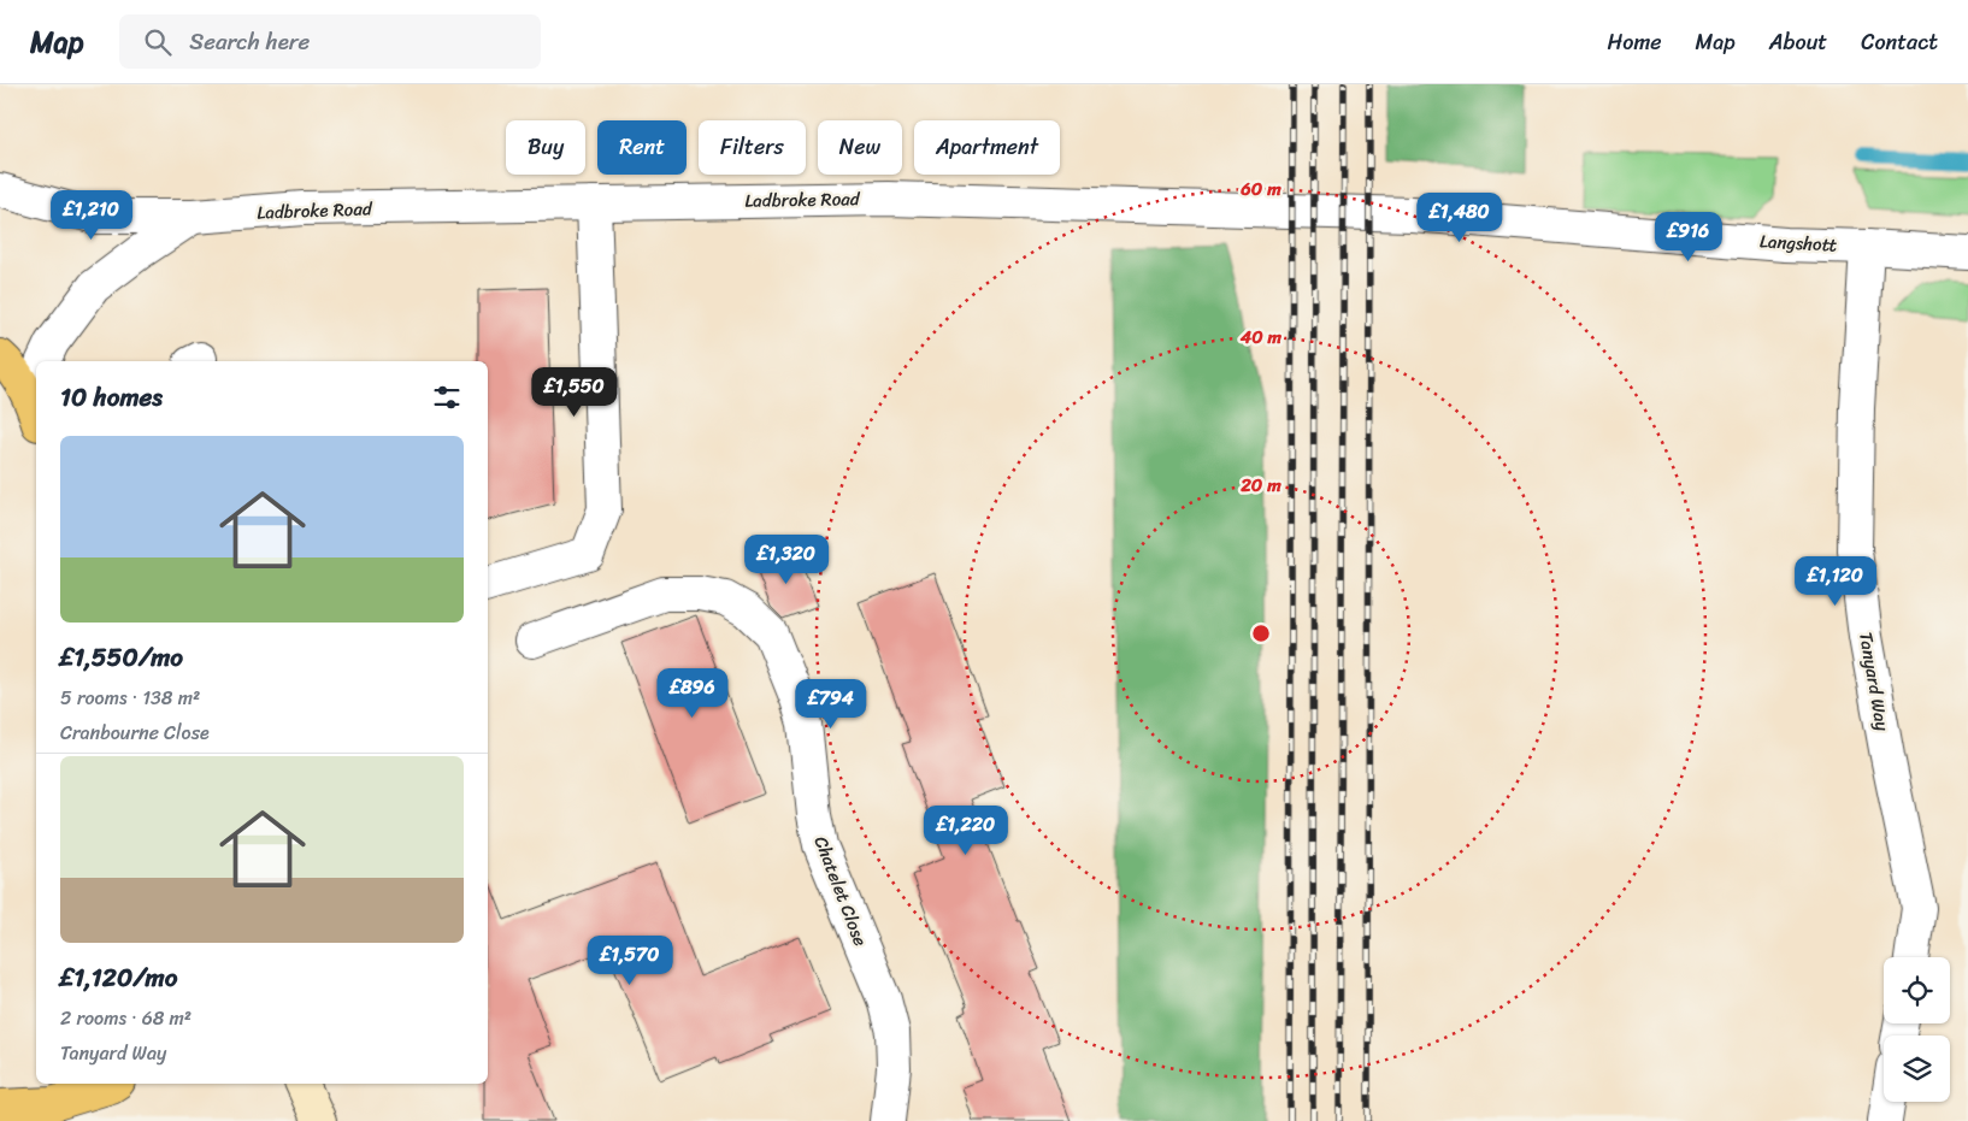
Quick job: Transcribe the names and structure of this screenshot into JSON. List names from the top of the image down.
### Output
{
  "streets": {
    "street": [
      "Ladbroke Road",
      "Langshott",
      "Tanyard Way",
      "Chatelet Close"
    ]
  },
  "crossings": [
    ["Ladbroke Road", "Langshott"],
    ["Langshott", "Tanyard Way"]
  ],
  "page": {
    "header": "Map",
    "search": "Search here",
    "nav": [
      "Home",
      "Map",
      "About",
      "Contact"
    ],
    "chip": [
      "Buy",
      "Rent",
      "Filters",
      "New",
      "Apartment"
    ],
    "price": [
      "£1,210",
      "£1,480",
      "£916",
      "£1,550",
      "£1,320",
      "£1,120",
      "£896",
      "£794",
      "£1,220",
      "£1,570"
    ],
    "heading": "10 homes",
    "list": [
      {
        "name": "£1,550/mo",
        "note": "5 rooms · 138 m² · Cranbourne Close"
      },
      {
        "name": "£1,120/mo",
        "note": "2 rooms · 68 m² · Tanyard Way"
      }
    ]
  },
  "rings": ["60 m", "40 m", "20 m"]
}
